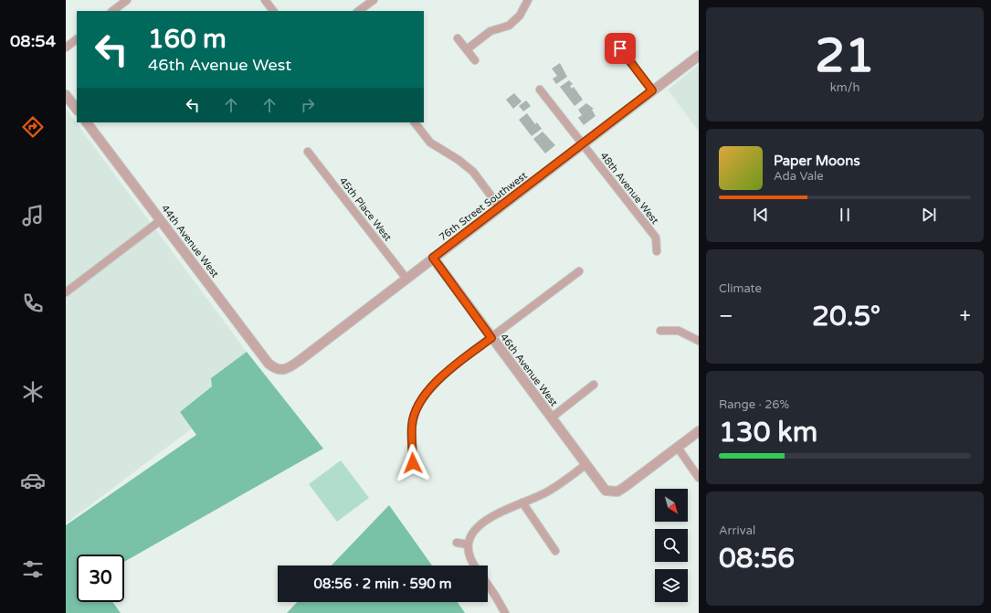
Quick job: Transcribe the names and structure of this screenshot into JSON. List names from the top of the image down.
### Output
{
  "streets": {
    "street": [
      "48th Avenue West",
      "76th Street Southwest",
      "45th Place West",
      "44th Avenue West",
      "46th Avenue West"
    ]
  },
  "crossings": [
    ["48th Avenue West", "76th Street Southwest"],
    ["76th Street Southwest", "45th Place West"],
    ["76th Street Southwest", "44th Avenue West"],
    ["76th Street Southwest", "46th Avenue West"]
  ],
  "north": "bottom right",
  "page": {
    "tabs": "08:54",
    "tile": [
      ["21", "km/h"],
      "Climate",
      ["Range · 26%", "130 km"],
      ["Arrival", "08:56"]
    ],
    "turn": ["160 m", "46th Avenue West"],
    "song": ["Paper Moons", "Ada Vale"],
    "heat": ["−", "20.5°", "+"],
    "limit": "30",
    "trip": "08:56 · 2 min · 590 m"
  }
}
